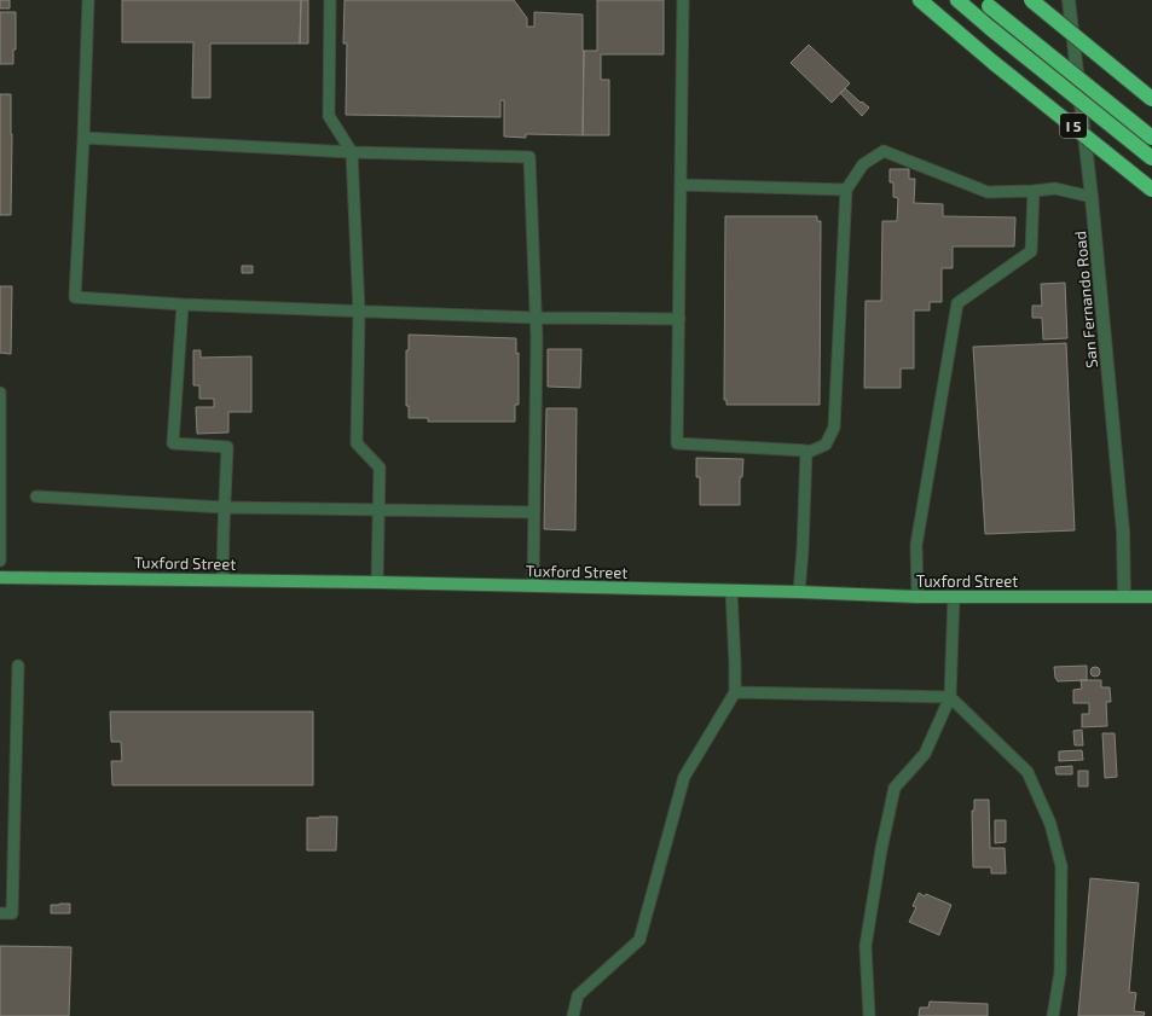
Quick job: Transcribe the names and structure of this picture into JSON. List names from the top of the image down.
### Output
{
  "streets": {
    "highway": ["I 5"],
    "main road": ["Tuxford Street"],
    "street": ["San Fernando Road"]
  },
  "crossings": [
    ["San Fernando Road", "Tuxford Street"]
  ]
}
